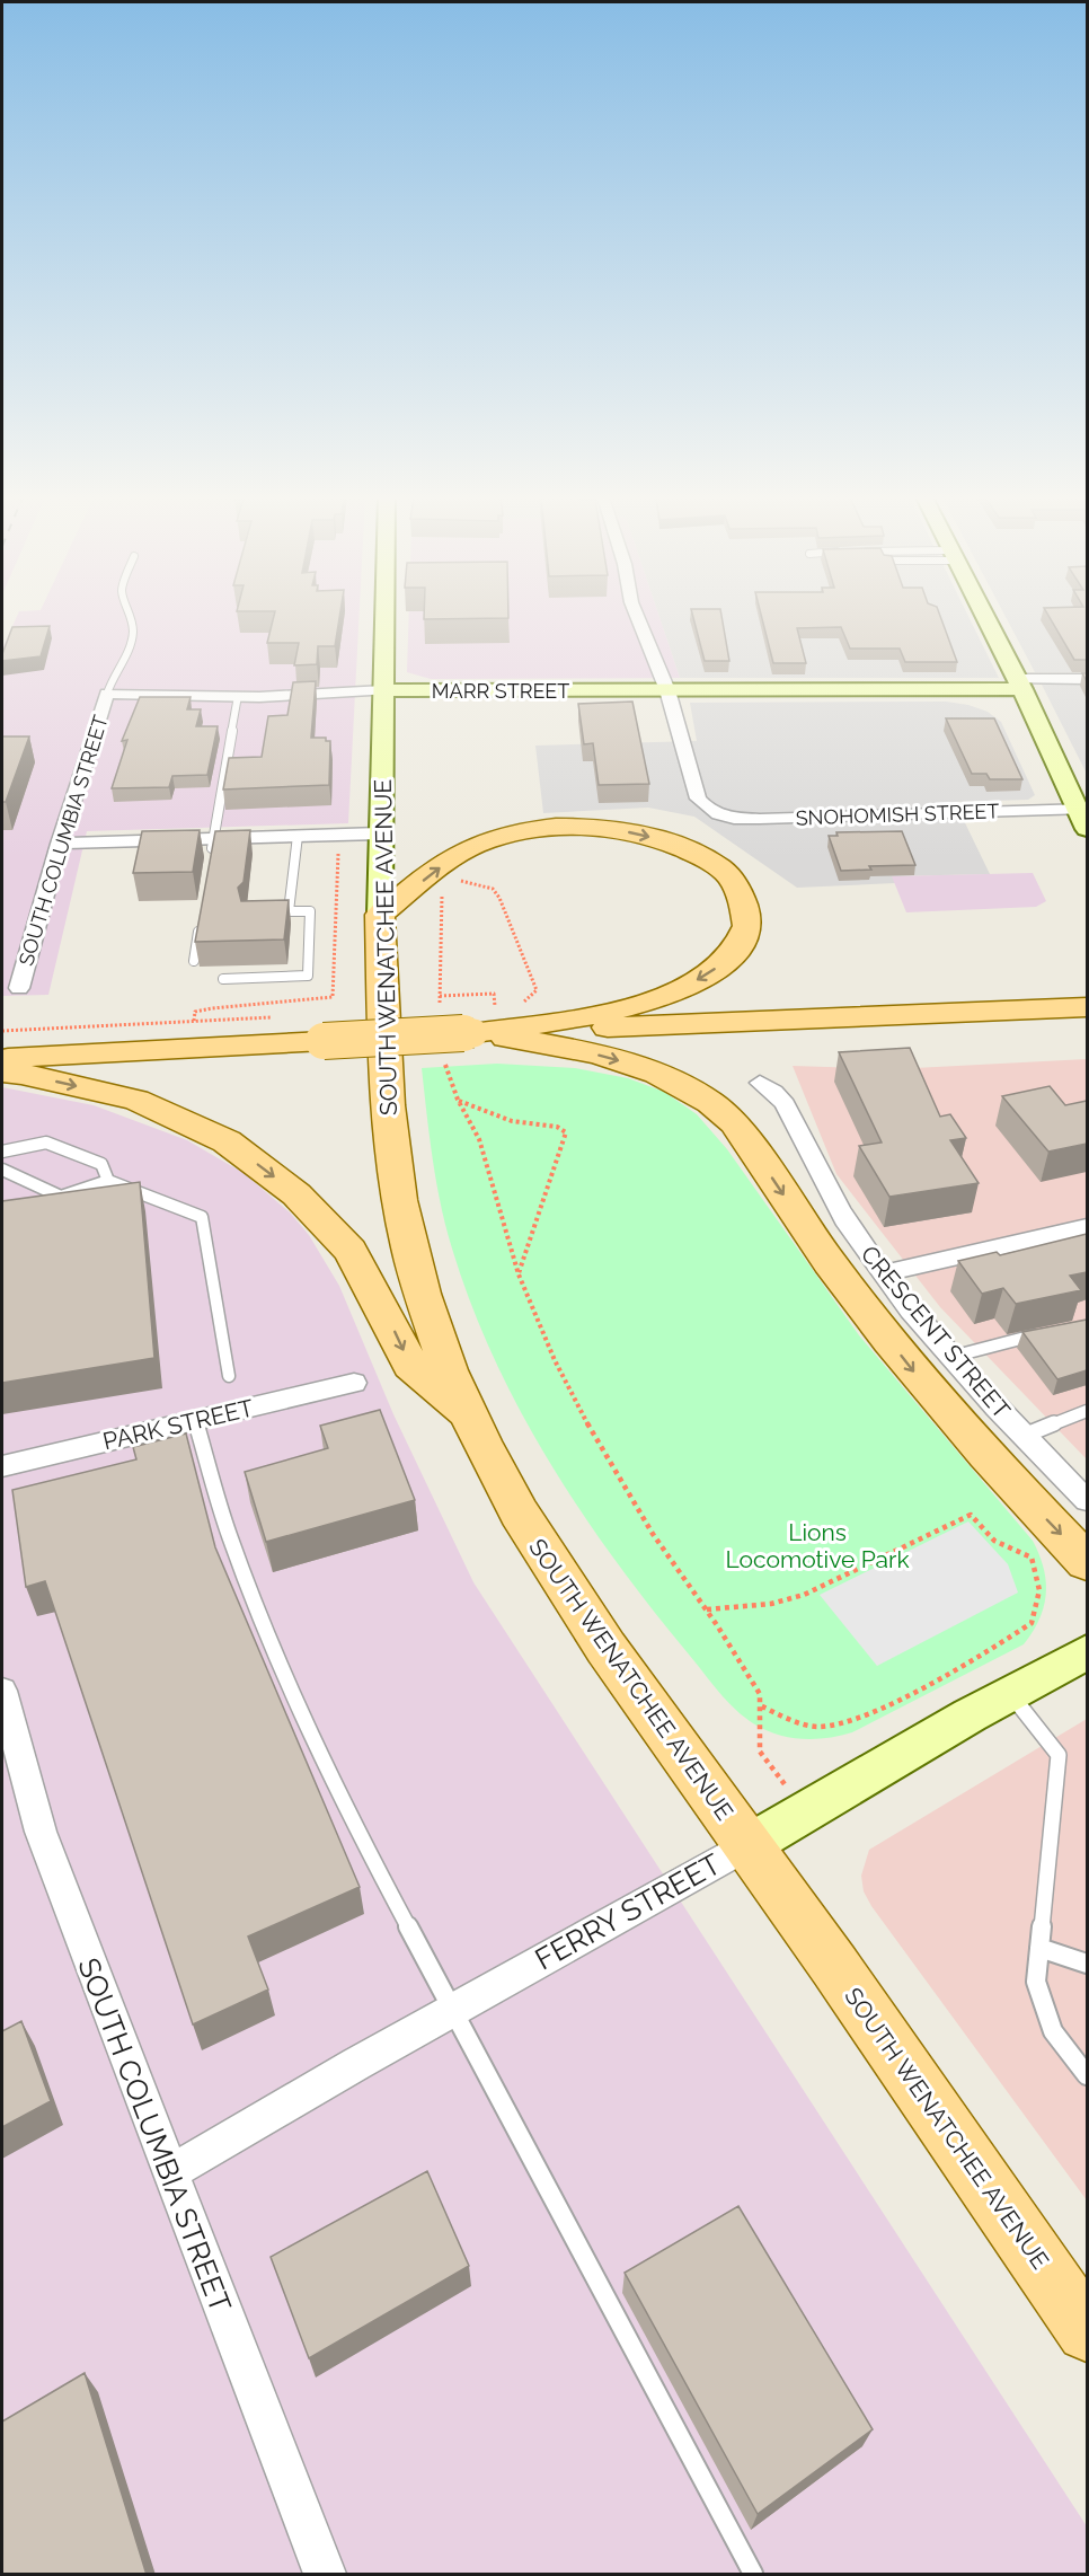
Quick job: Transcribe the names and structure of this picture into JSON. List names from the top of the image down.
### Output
{
  "streets": {
    "main road": ["MARR STREET", "SOUTH WENATCHEE AVENUE", "FERRY STREET"],
    "street": [
      "SNOHOMISH STREET",
      "SOUTH COLUMBIA STREET",
      "CRESCENT STREET",
      "PARK STREET"
    ]
  },
  "crossings": [
    ["MARR STREET", "SNOHOMISH STREET"],
    ["MARR STREET", "SOUTH COLUMBIA STREET"],
    ["MARR STREET", "SOUTH WENATCHEE AVENUE"],
    ["SOUTH COLUMBIA STREET", "FERRY STREET"],
    ["SOUTH WENATCHEE AVENUE", "FERRY STREET"]
  ],
  "parks": ["Lions Locomotive Park"]
}
